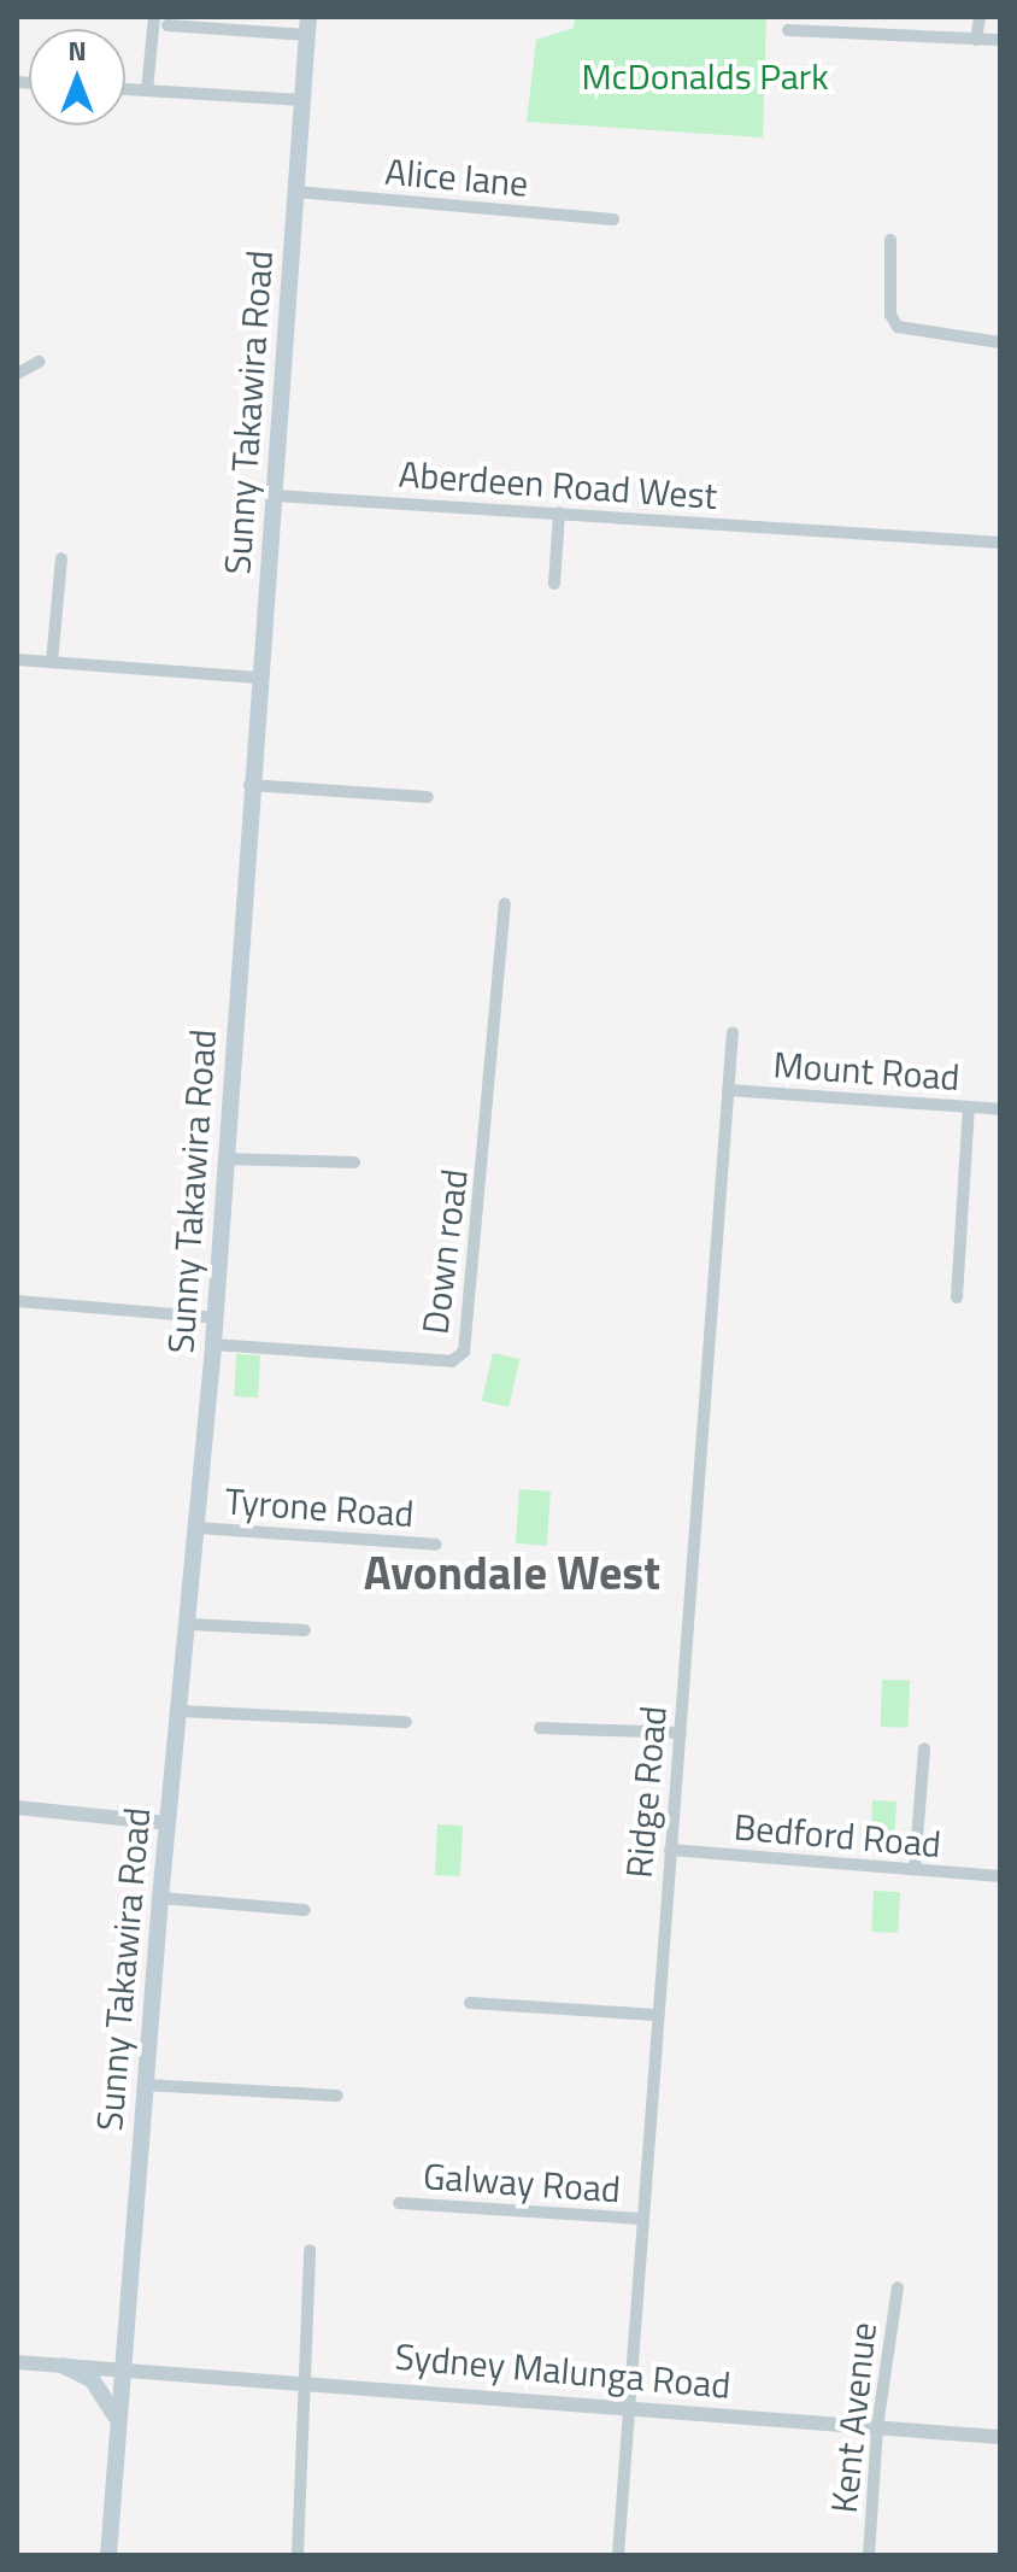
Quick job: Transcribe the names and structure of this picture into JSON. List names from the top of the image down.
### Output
{
  "streets": {
    "main road": ["Sunny Takawira Road"],
    "street": [
      "Alice lane",
      "Aberdeen Road West",
      "Mount Road",
      "Down road",
      "Tyrone Road",
      "Ridge Road",
      "Bedford Road",
      "Galway Road",
      "Sydney Malunga Road",
      "Kent Avenue"
    ]
  },
  "crossings": [
    ["Alice lane", "Sunny Takawira Road"],
    ["Sunny Takawira Road", "Aberdeen Road West"],
    ["Sunny Takawira Road", "Down road"],
    ["Sunny Takawira Road", "Tyrone Road"],
    ["Sunny Takawira Road", "Sydney Malunga Road"],
    ["Mount Road", "Ridge Road"],
    ["Ridge Road", "Bedford Road"],
    ["Ridge Road", "Galway Road"],
    ["Ridge Road", "Sydney Malunga Road"],
    ["Sydney Malunga Road", "Kent Avenue"]
  ],
  "districts": ["Avondale West"],
  "parks": ["McDonalds Park"],
  "north": "top"
}
